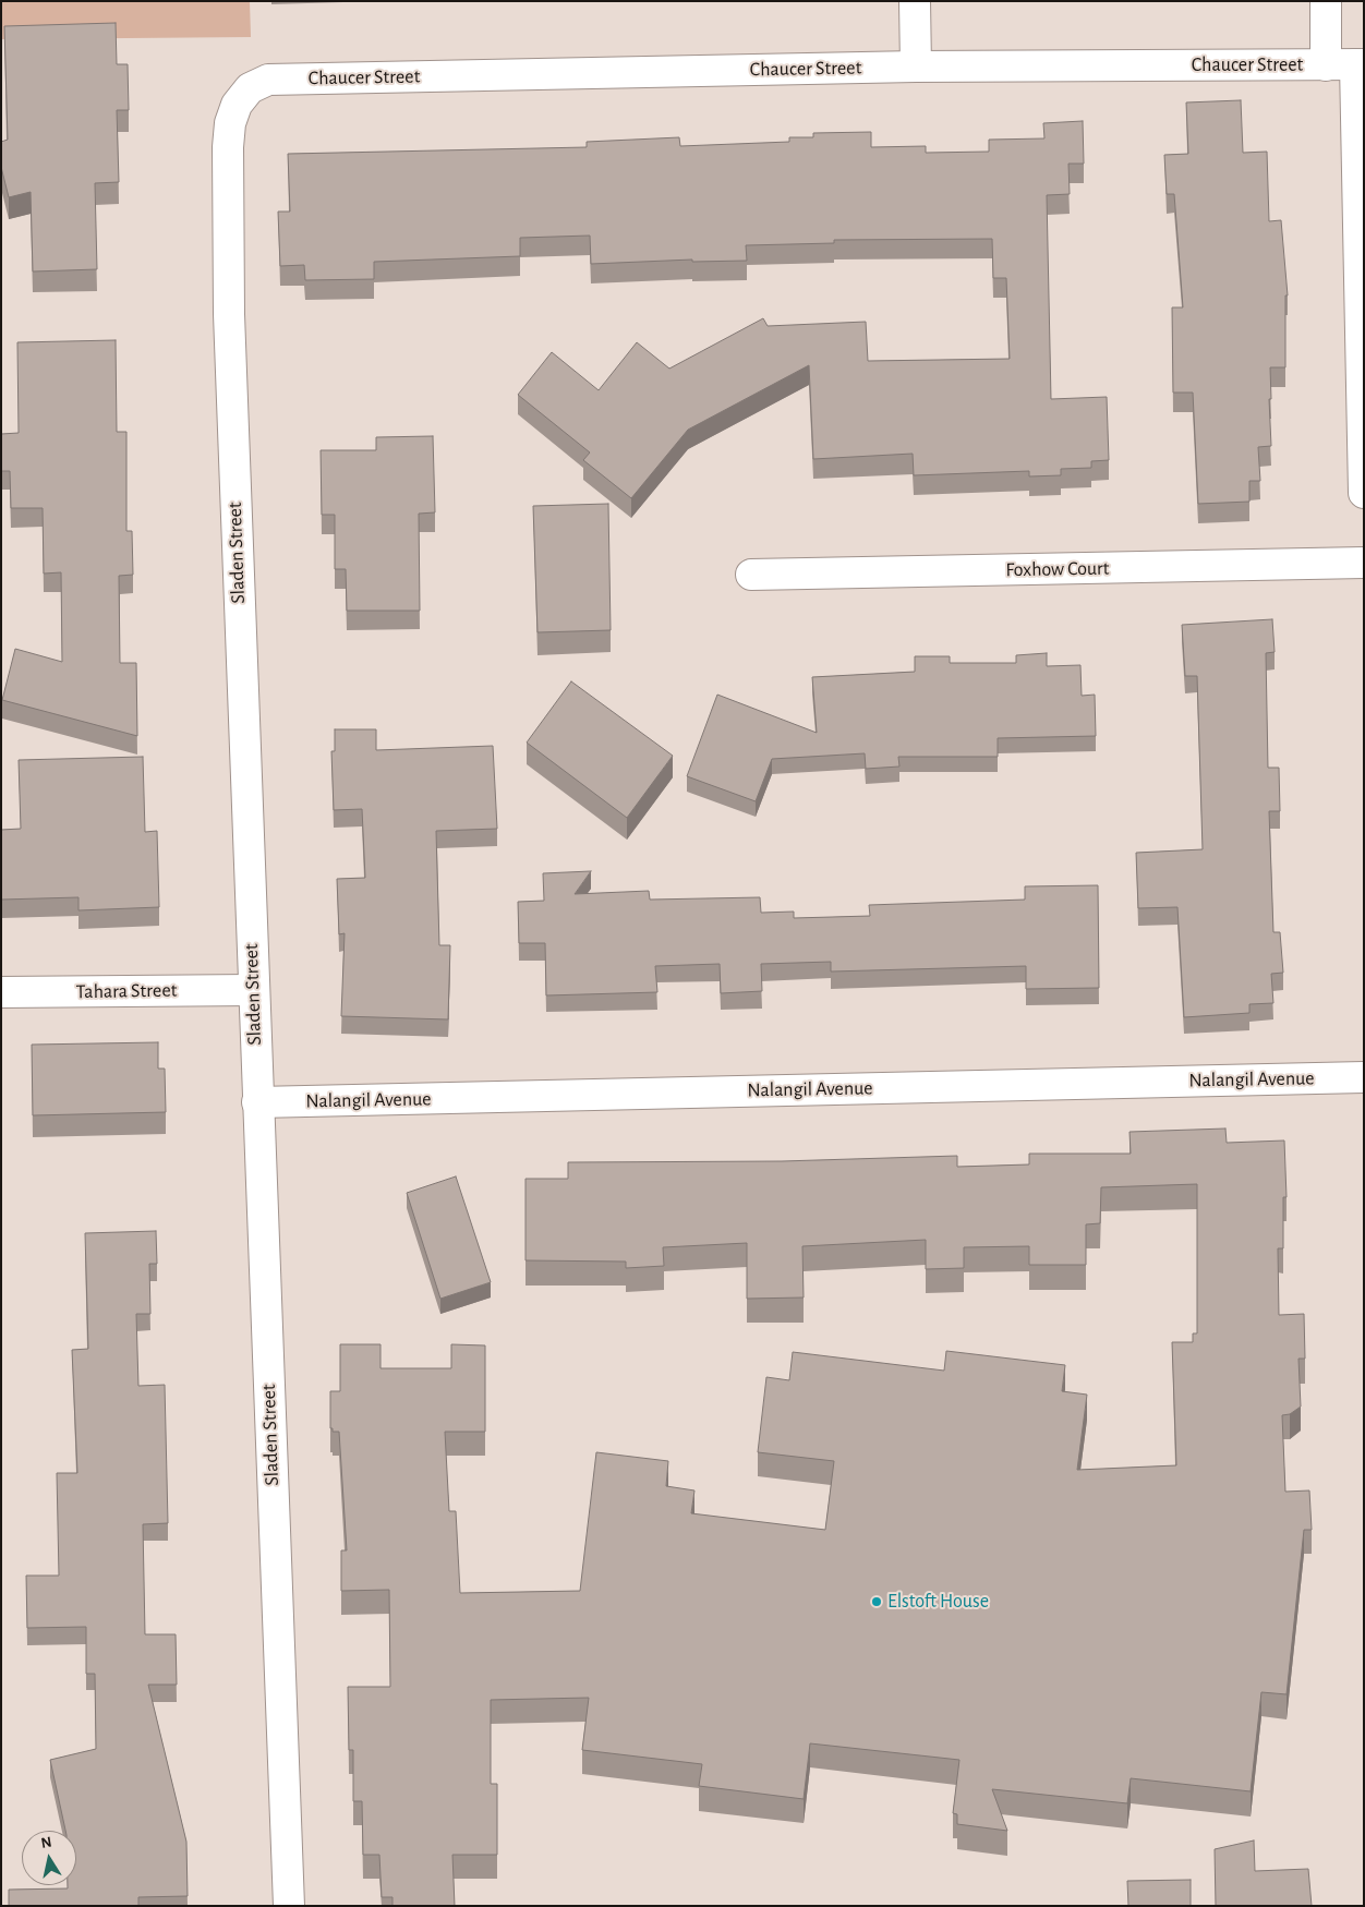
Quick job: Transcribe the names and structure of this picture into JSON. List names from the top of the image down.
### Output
{
  "streets": {
    "street": [
      "Chaucer Street",
      "Sladen Street",
      "Foxhow Court",
      "Tahara Street",
      "Nalangil Avenue"
    ]
  },
  "crossings": [
    ["Chaucer Street", "Sladen Street"],
    ["Sladen Street", "Tahara Street"],
    ["Sladen Street", "Nalangil Avenue"]
  ],
  "places": ["Elstoft House"],
  "north": "top"
}
